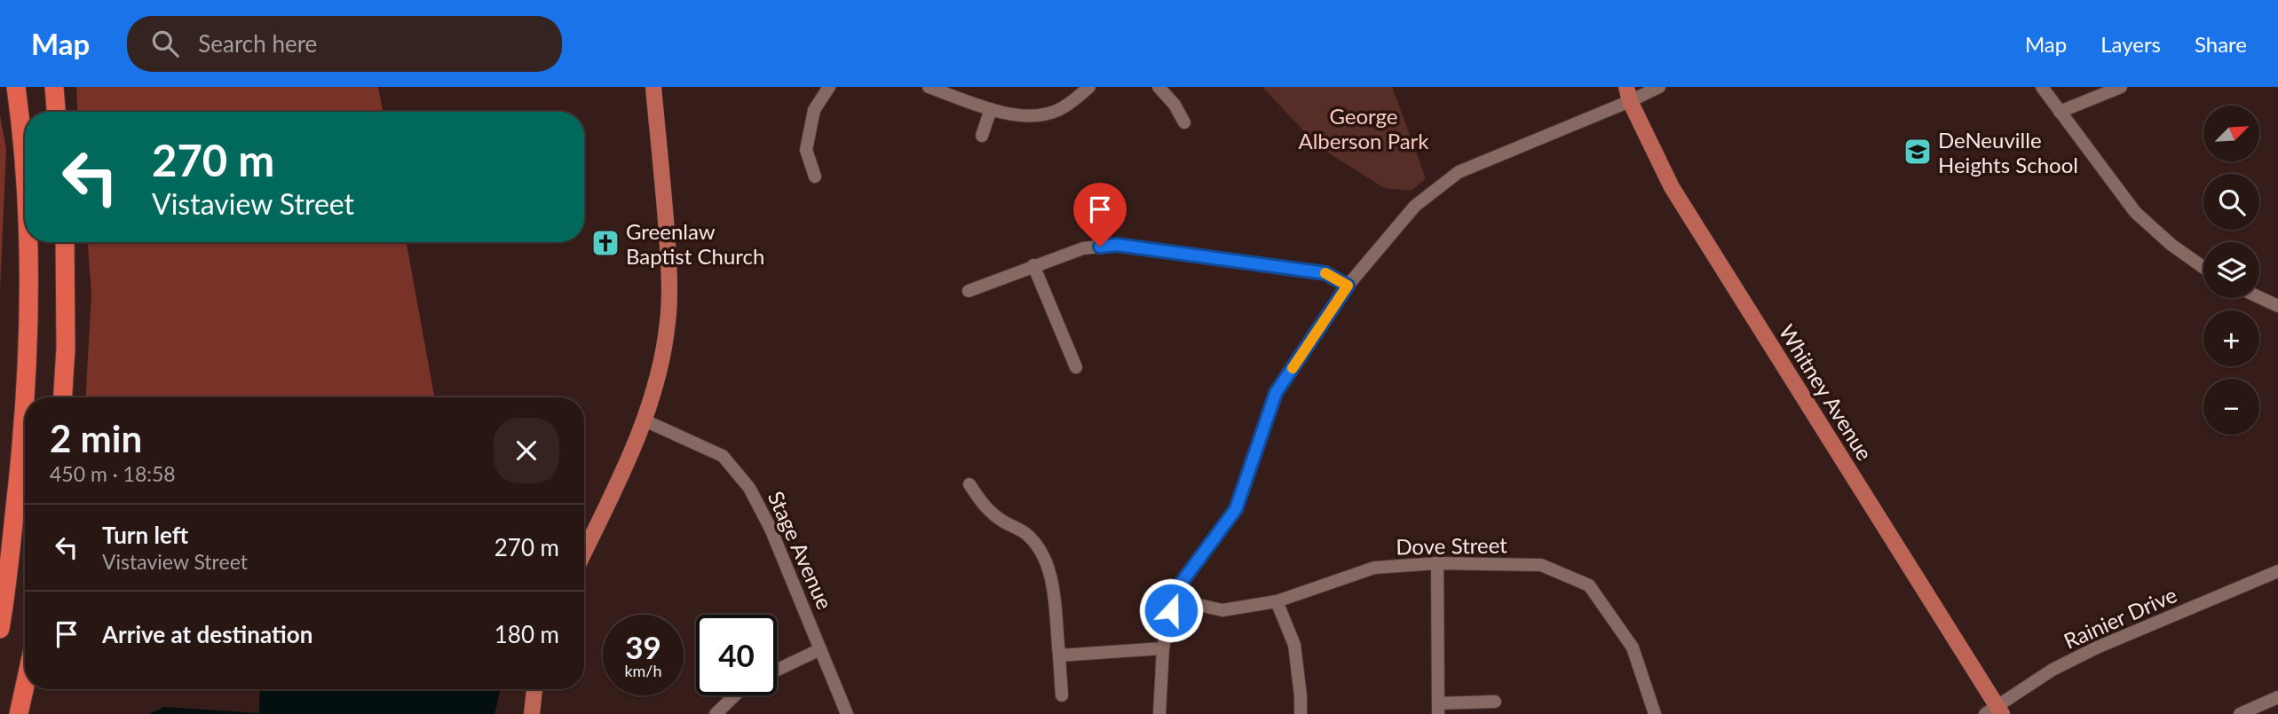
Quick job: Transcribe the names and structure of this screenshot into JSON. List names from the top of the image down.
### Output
{
  "streets": {
    "main road": ["Whitney Avenue"],
    "street": ["Dove Street", "Stage Avenue", "Rainier Drive"]
  },
  "crossings": [
    ["Whitney Avenue", "Rainier Drive"]
  ],
  "parks": ["George Alberson Park"],
  "places": {
    "school or university": ["DeNeuville Heights School"],
    "church": ["Greenlaw Baptist Church"]
  },
  "north": "top right",
  "page": {
    "header": "Map",
    "search": "Search here",
    "nav": ["Map", "Layers", "Share"],
    "map_buttons": ["+", "−"],
    "turn": ["270 m", "Vistaview Street"],
    "heading": ["2 min", "450 m · 18:58"],
    "list": [
      {
        "name": "Turn left",
        "note": "Vistaview Street",
        "value": "270 m"
      },
      {
        "name": "Arrive at destination",
        "value": "180 m"
      }
    ],
    "speed": "39 km/h",
    "limit": "40"
  }
}
